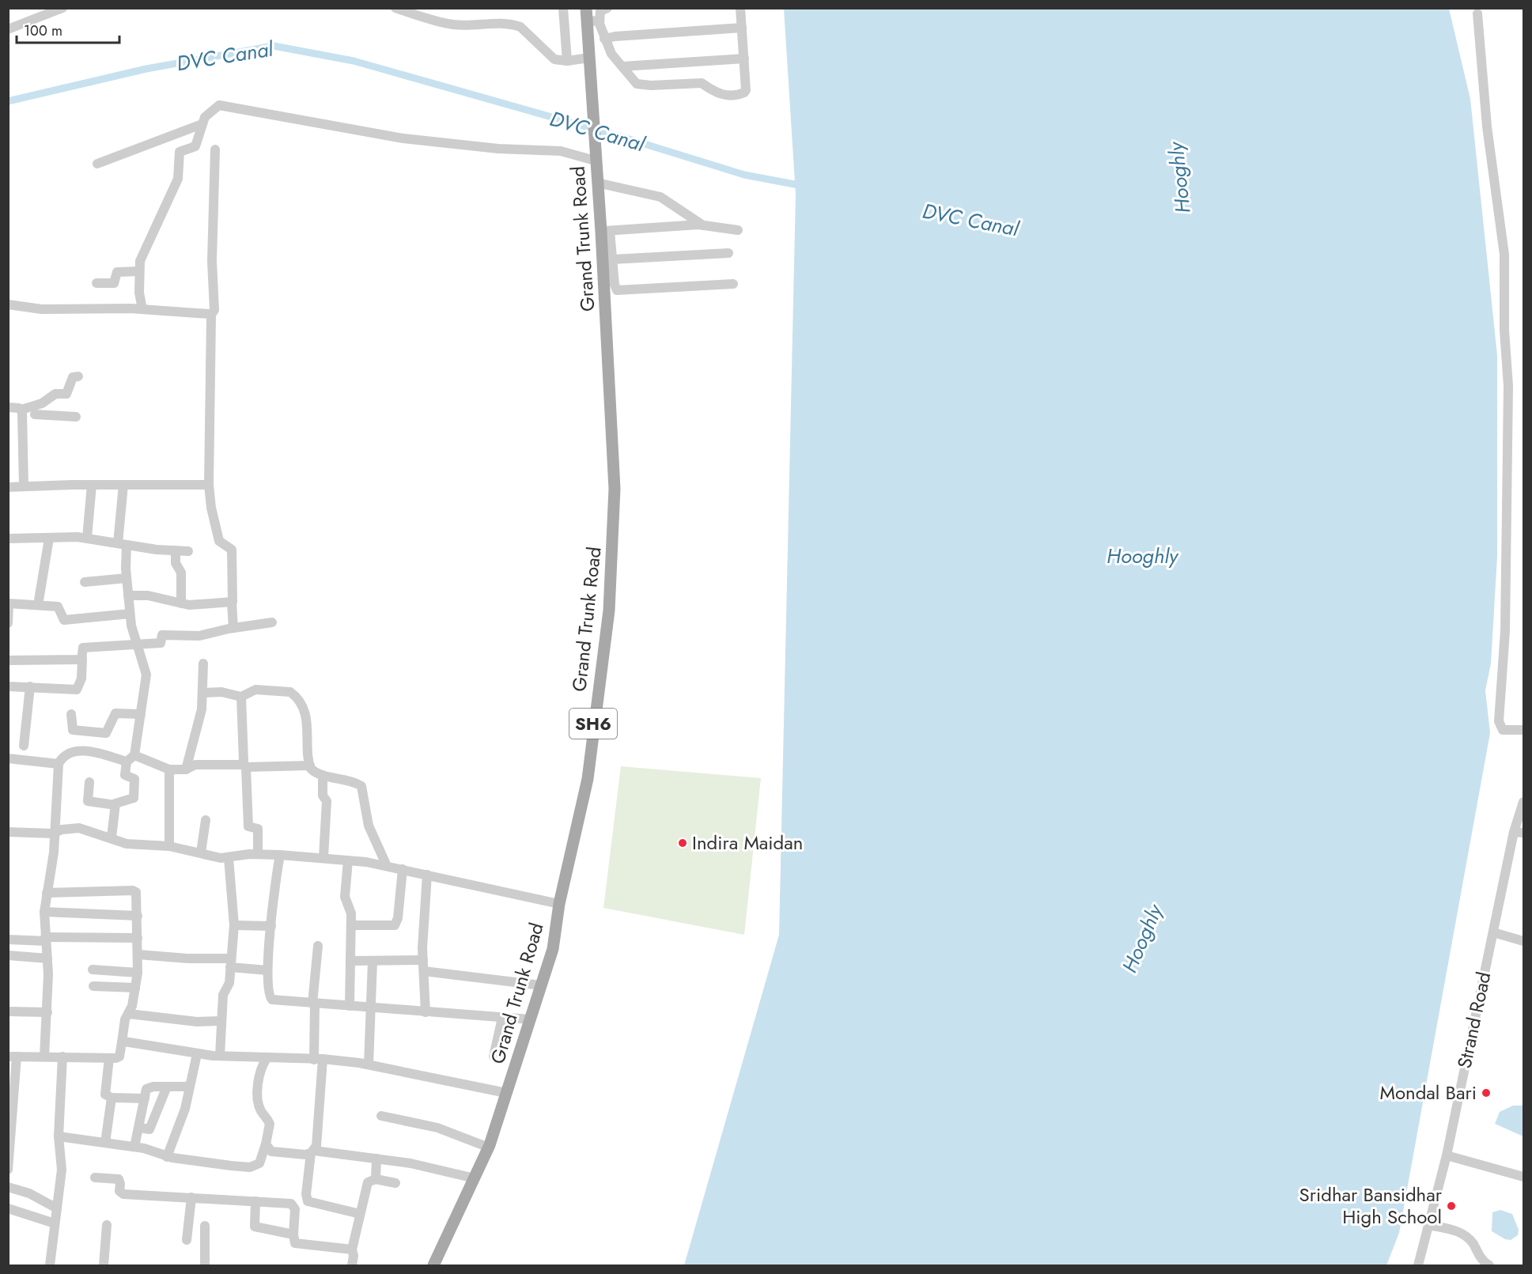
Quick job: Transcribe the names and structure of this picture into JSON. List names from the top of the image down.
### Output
{
  "streets": {
    "main road": ["Grand Trunk Road", "SH6"],
    "street": ["Strand Road"]
  },
  "water": ["DVC Canal", "Hooghly"],
  "places": ["Indira Maidan", "Mondal Bari", "Sridhar Bansidhar High School"],
  "scale_bar": "100 m"
}
